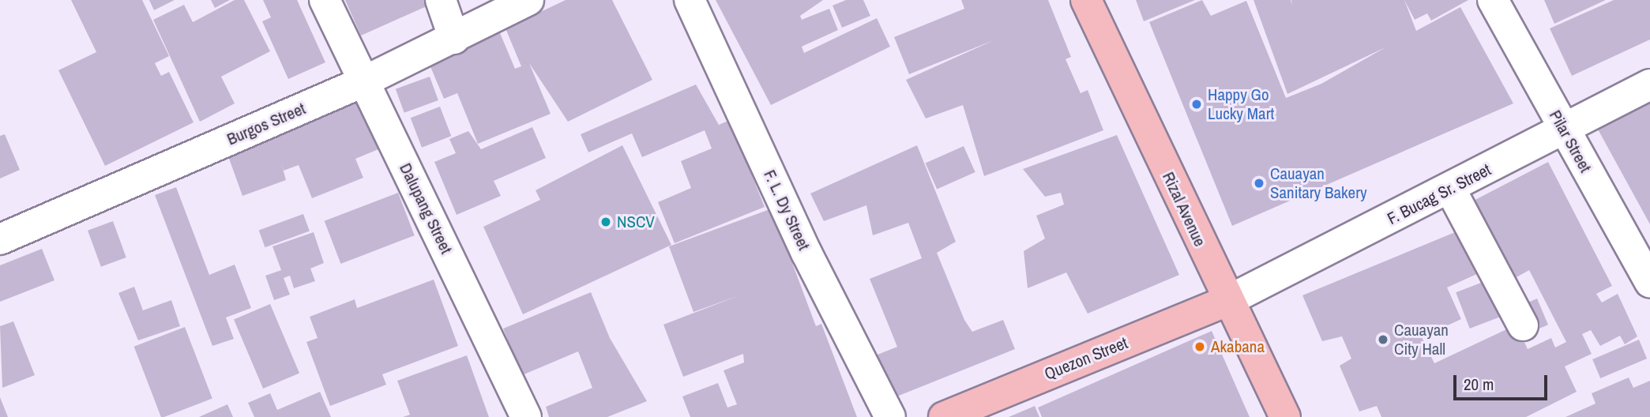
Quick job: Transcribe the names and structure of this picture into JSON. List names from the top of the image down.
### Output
{
  "streets": {
    "main road": ["Rizal Avenue", "Quezon Street"],
    "street": [
      "Burgos Street",
      "Pilar Street",
      "F. Bucag Sr. Street",
      "Dalupang Street",
      "F. L. Dy Street"
    ]
  },
  "crossings": [
    ["Burgos Street", "Dalupang Street"],
    ["Pilar Street", "F. Bucag Sr. Street"],
    ["F. Bucag Sr. Street", "Rizal Avenue"],
    ["F. Bucag Sr. Street", "Quezon Street"],
    ["Rizal Avenue", "Quezon Street"]
  ],
  "places": [
    "Happy Go Lucky Mart",
    "Cauayan Sanitary Bakery",
    "NSCV",
    "Cauayan City Hall",
    "Akabana"
  ],
  "scale_bar": "20 m"
}
